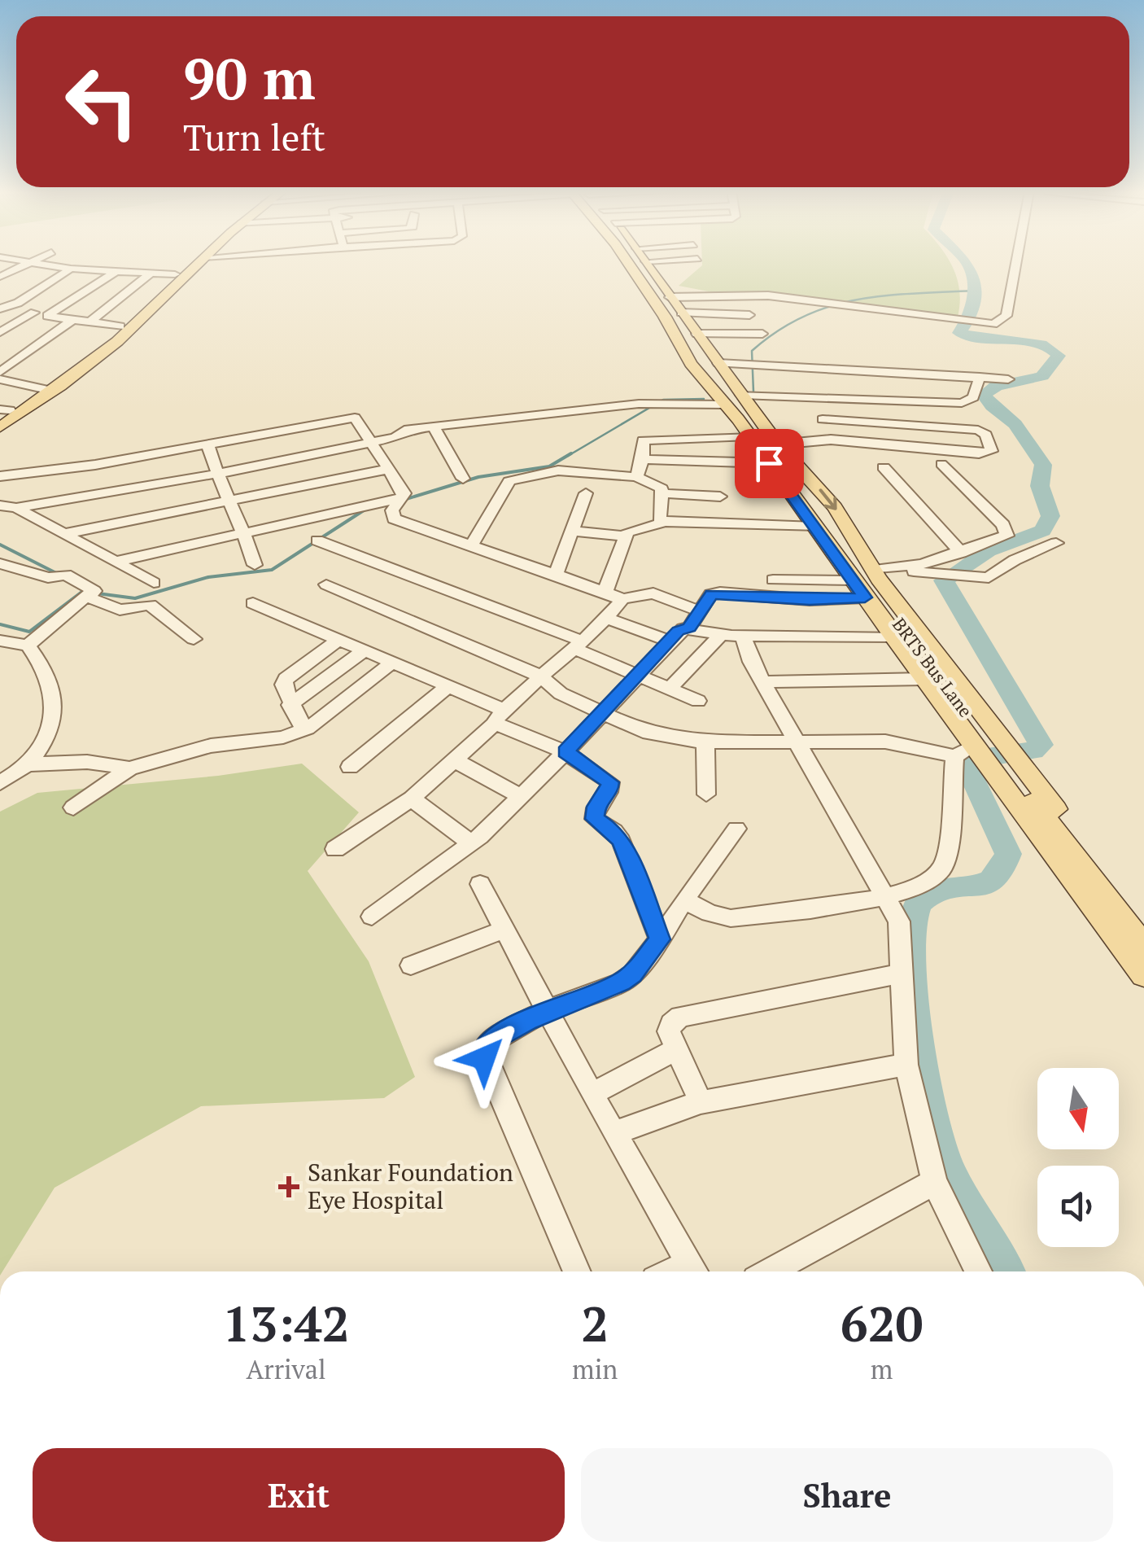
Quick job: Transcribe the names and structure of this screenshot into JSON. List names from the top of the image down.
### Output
{
  "streets": {
    "main road": ["BRTS Bus Lane"]
  },
  "places": {
    "health": ["Sankar Foundation Eye Hospital"]
  },
  "north": "bottom",
  "page": {
    "turn": ["90 m", "Turn left"],
    "eta": [
      "13:42",
      "Arrival",
      "2",
      "min",
      "620",
      "m"
    ],
    "buttons": ["Exit", "Share"]
  }
}
